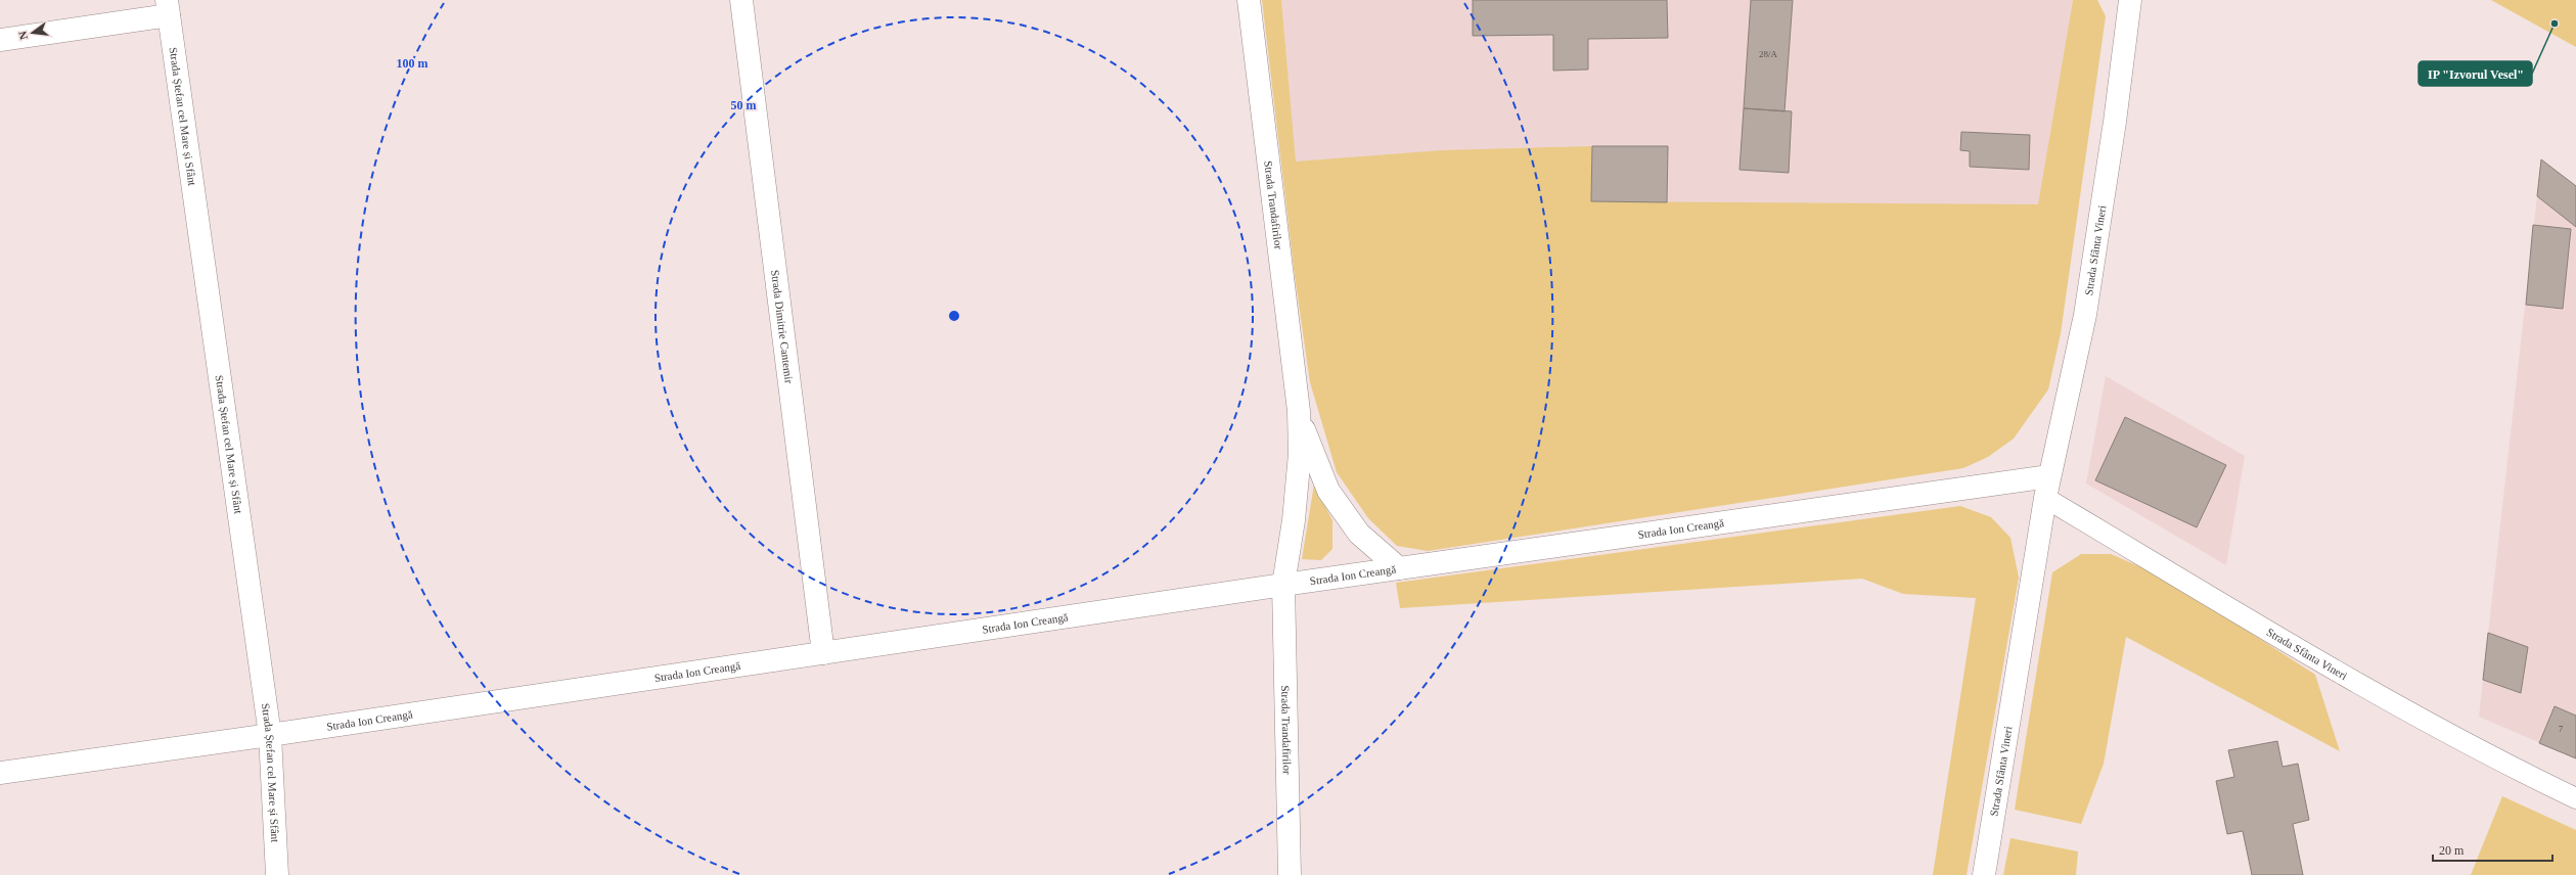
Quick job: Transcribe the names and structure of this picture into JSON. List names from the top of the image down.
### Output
{
  "streets": {
    "street": [
      "Strada Ștefan cel Mare și Sfânt",
      "Strada Trandafirilor",
      "Strada Sfânta Vineri",
      "Strada Dimitrie Cantemir",
      "Strada Ion Creangă"
    ]
  },
  "crossings": [
    ["Strada Ștefan cel Mare și Sfânt", "Strada Ion Creangă"],
    ["Strada Trandafirilor", "Strada Ion Creangă"],
    ["Strada Sfânta Vineri", "Strada Ion Creangă"],
    ["Strada Dimitrie Cantemir", "Strada Ion Creangă"]
  ],
  "places": ["IP \"Izvorul Vesel\""],
  "house_numbers": ["28/A", "7"],
  "scale_bar": "20 m",
  "north": "left",
  "rings": ["100 m", "50 m"]
}
